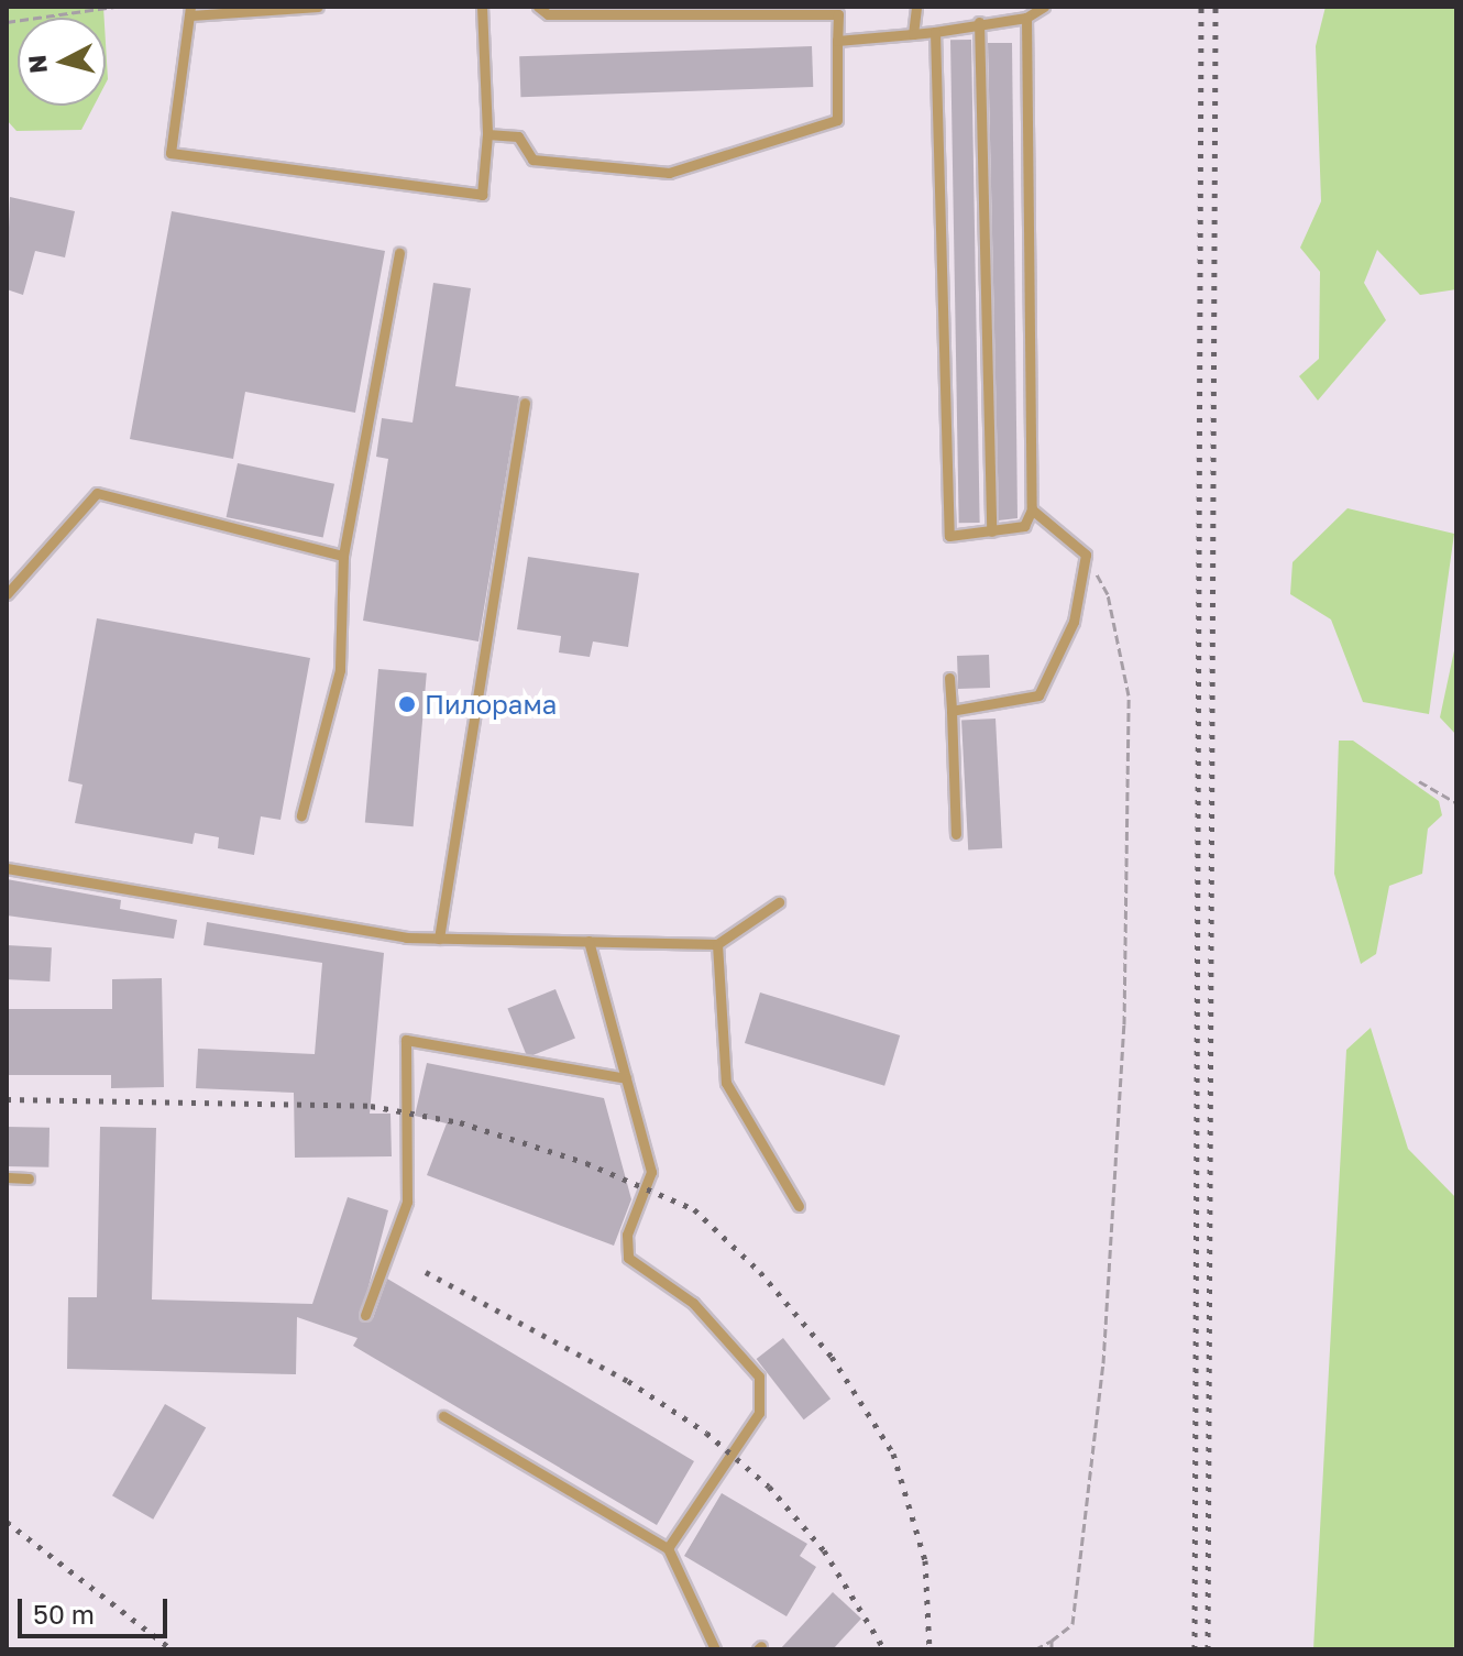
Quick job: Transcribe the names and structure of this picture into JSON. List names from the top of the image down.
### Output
{
  "places": ["Пилорама"],
  "scale_bar": "50 m",
  "north": "left"
}
